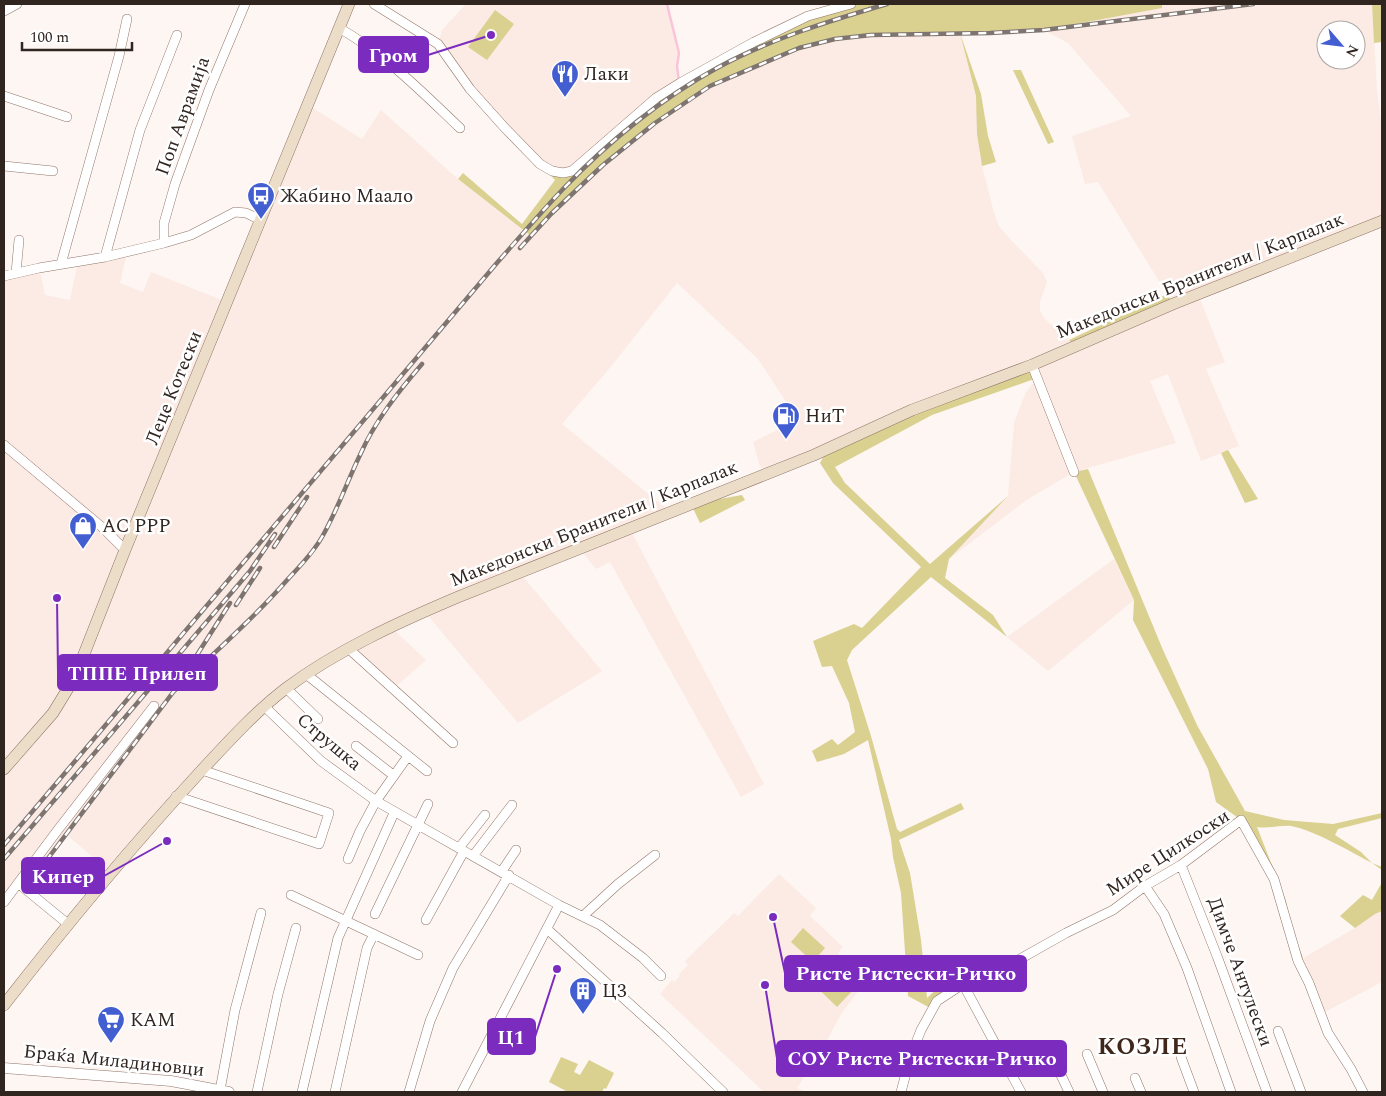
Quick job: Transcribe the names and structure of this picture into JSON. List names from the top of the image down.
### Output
{
  "streets": {
    "main road": ["Македонски Бранители / Карпалак", "Леце Котески"],
    "street": [
      "Поп Аврамија",
      "Струшка",
      "Мире Цилкоски",
      "Димче Антулески",
      "Браќа Миладиновци"
    ]
  },
  "crossings": [
    ["Македонски Бранители / Карпалак", "Струшка"],
    ["Мире Цилкоски", "Димче Антулески"]
  ],
  "districts": ["КОЗЛЕ"],
  "places": {
    "other": [
      "Гром",
      "ТППЕ Прилеп",
      "Кипер",
      "Ристе Ристески-Ричко",
      "Ц1",
      "СОУ Ристе Ристески-Ричко"
    ],
    "restaurant": ["Лаки"],
    "bus stop": ["Жабино Маало"],
    "fuel station": ["НиТ"],
    "shop": ["АС РРР"],
    "building": ["Ц3"],
    "supermarket": ["КАМ"]
  },
  "scale_bar": "100 m",
  "north": "bottom right"
}
